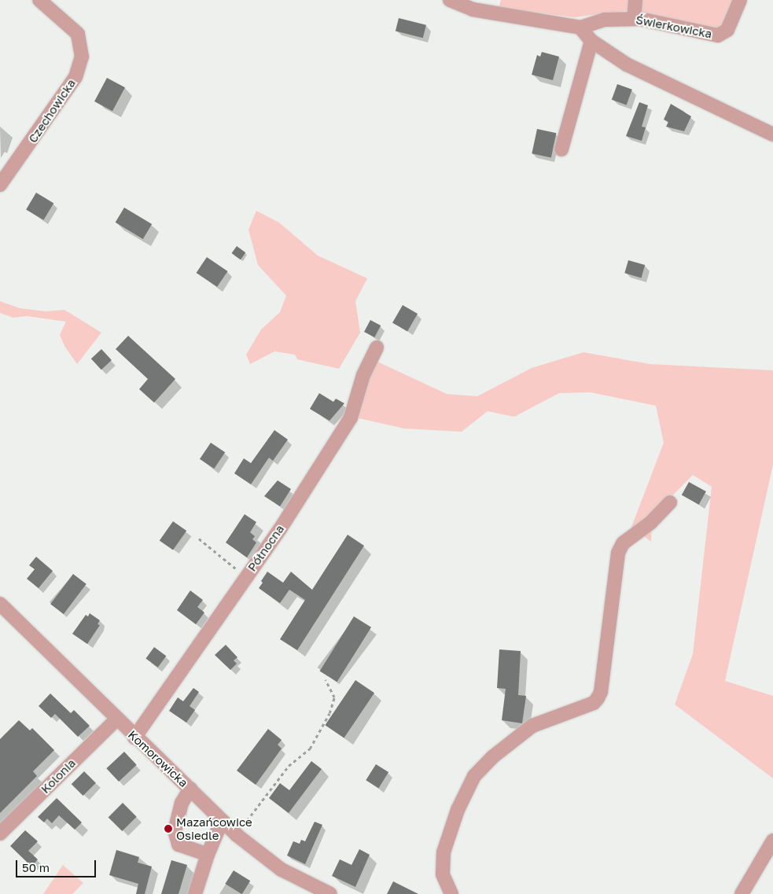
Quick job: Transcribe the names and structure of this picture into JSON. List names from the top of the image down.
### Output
{
  "streets": {
    "street": [
      "Świerkowicka",
      "Czechowicka",
      "Północna",
      "Komorowicka",
      "Kolonia"
    ]
  },
  "crossings": [
    ["Północna", "Komorowicka"],
    ["Komorowicka", "Kolonia"]
  ],
  "places": ["Mazańcowice Osiedle"],
  "scale_bar": "50 m"
}
